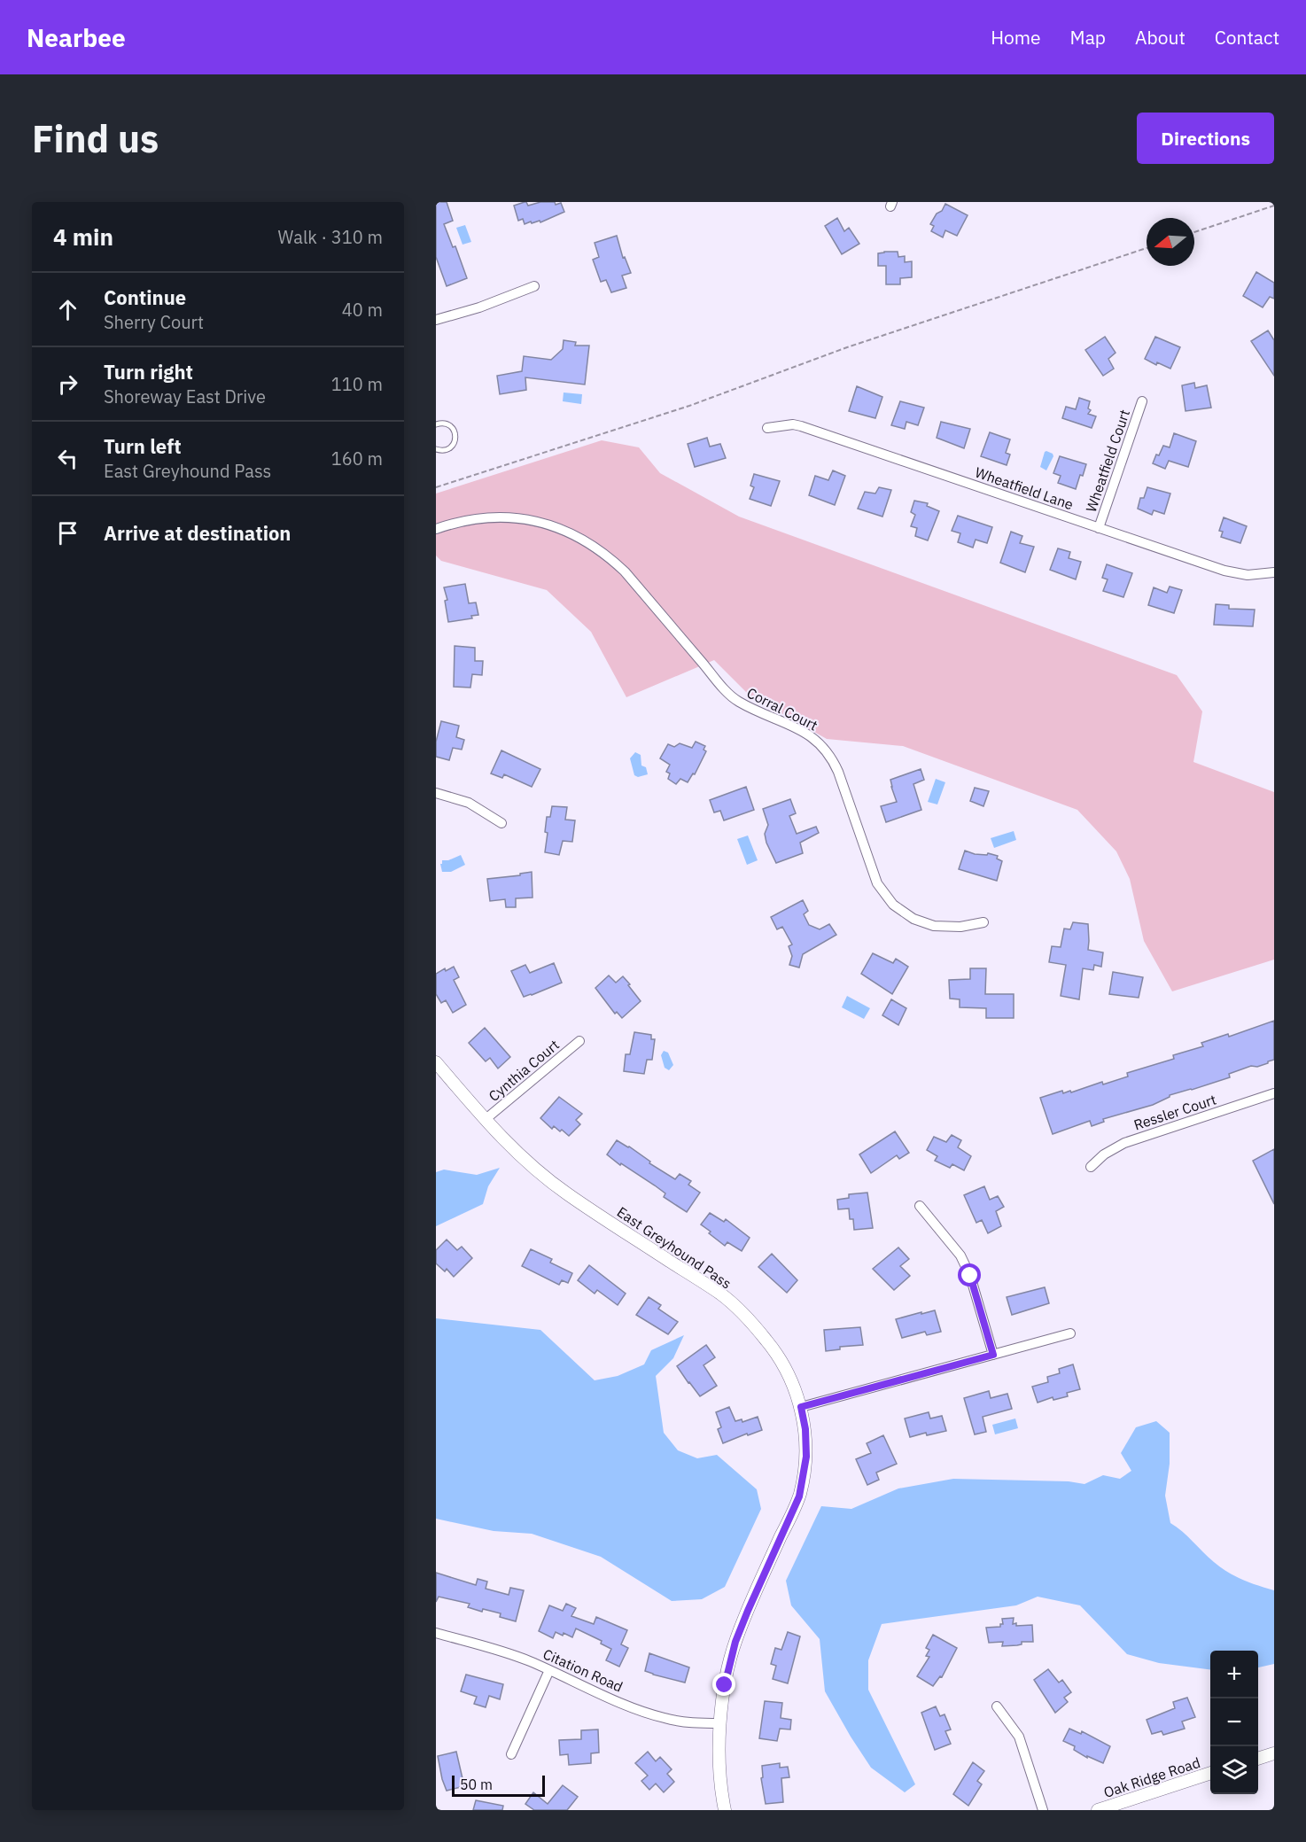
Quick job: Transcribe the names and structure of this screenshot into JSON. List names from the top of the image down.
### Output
{
  "streets": {
    "street": [
      "Wheatfield Court",
      "Wheatfield Lane",
      "Corral Court",
      "Cynthia Court",
      "Ressler Court",
      "East Greyhound Pass",
      "Citation Road",
      "Oak Ridge Road"
    ]
  },
  "crossings": [
    ["Wheatfield Court", "Wheatfield Lane"],
    ["Cynthia Court", "East Greyhound Pass"],
    ["East Greyhound Pass", "Citation Road"]
  ],
  "scale_bar": "50 m",
  "north": "left",
  "page": {
    "header": "Nearbee",
    "nav": [
      "Home",
      "Map",
      "About",
      "Contact"
    ],
    "buttons": "Directions",
    "title": "Find us",
    "heading": ["4 min", "Walk · 310 m"],
    "list": [
      ["Continue", "Sherry Court", "40 m"],
      ["Turn right", "Shoreway East Drive", "110 m"],
      ["Turn left", "East Greyhound Pass", "160 m"],
      "Arrive at destination"
    ],
    "map_buttons": ["+", "−"],
    "scale": "50 m"
  }
}
